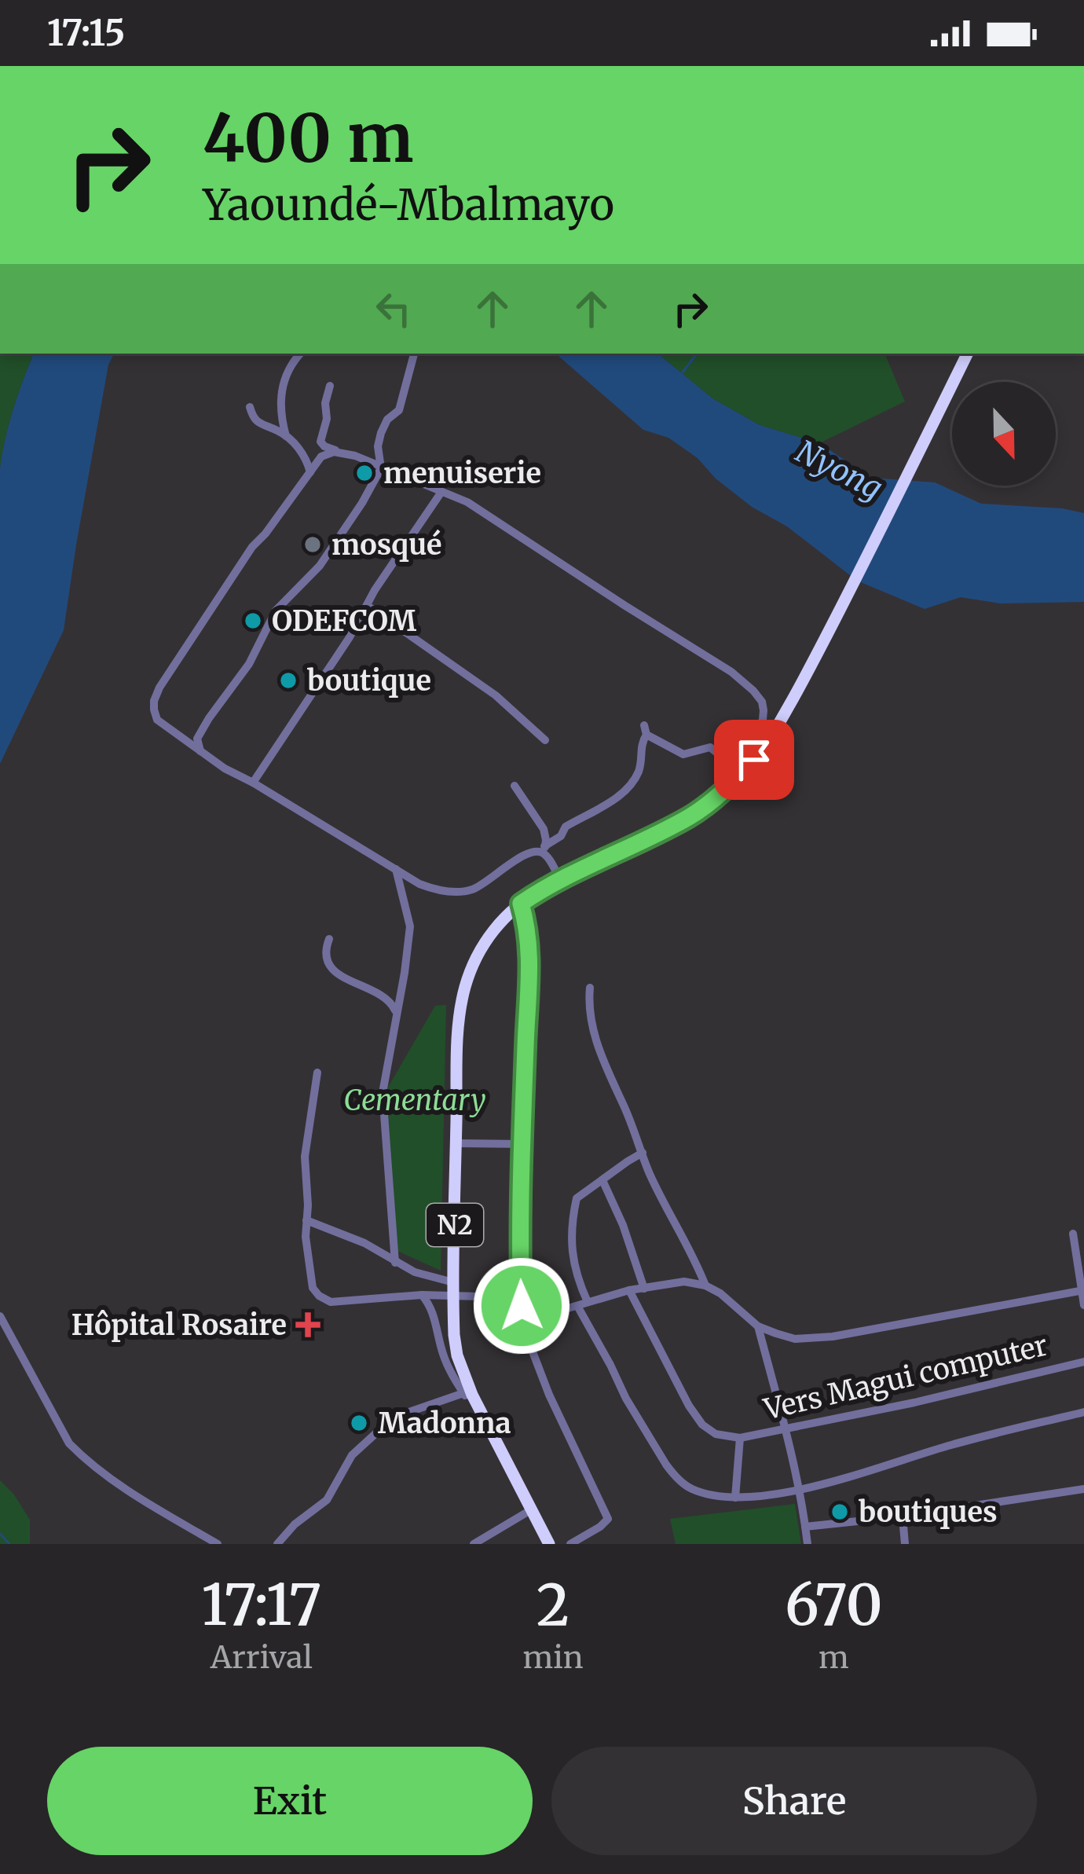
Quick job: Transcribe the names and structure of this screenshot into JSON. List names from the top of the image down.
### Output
{
  "streets": {
    "highway": ["N2"],
    "street": ["Vers Magui computer"]
  },
  "water": ["Nyong"],
  "parks": ["Cementary"],
  "places": {
    "other": [
      "menuiserie",
      "mosqué",
      "ODEFCOM",
      "boutique",
      "Madonna",
      "boutiques"
    ],
    "health": ["Hôpital Rosaire"]
  },
  "north": "bottom",
  "page": {
    "status": "17:15",
    "turn": ["400 m", "Yaoundé-Mbalmayo"],
    "eta": [
      "17:17",
      "Arrival",
      "2",
      "min",
      "670",
      "m"
    ],
    "buttons": ["Exit", "Share"]
  }
}
